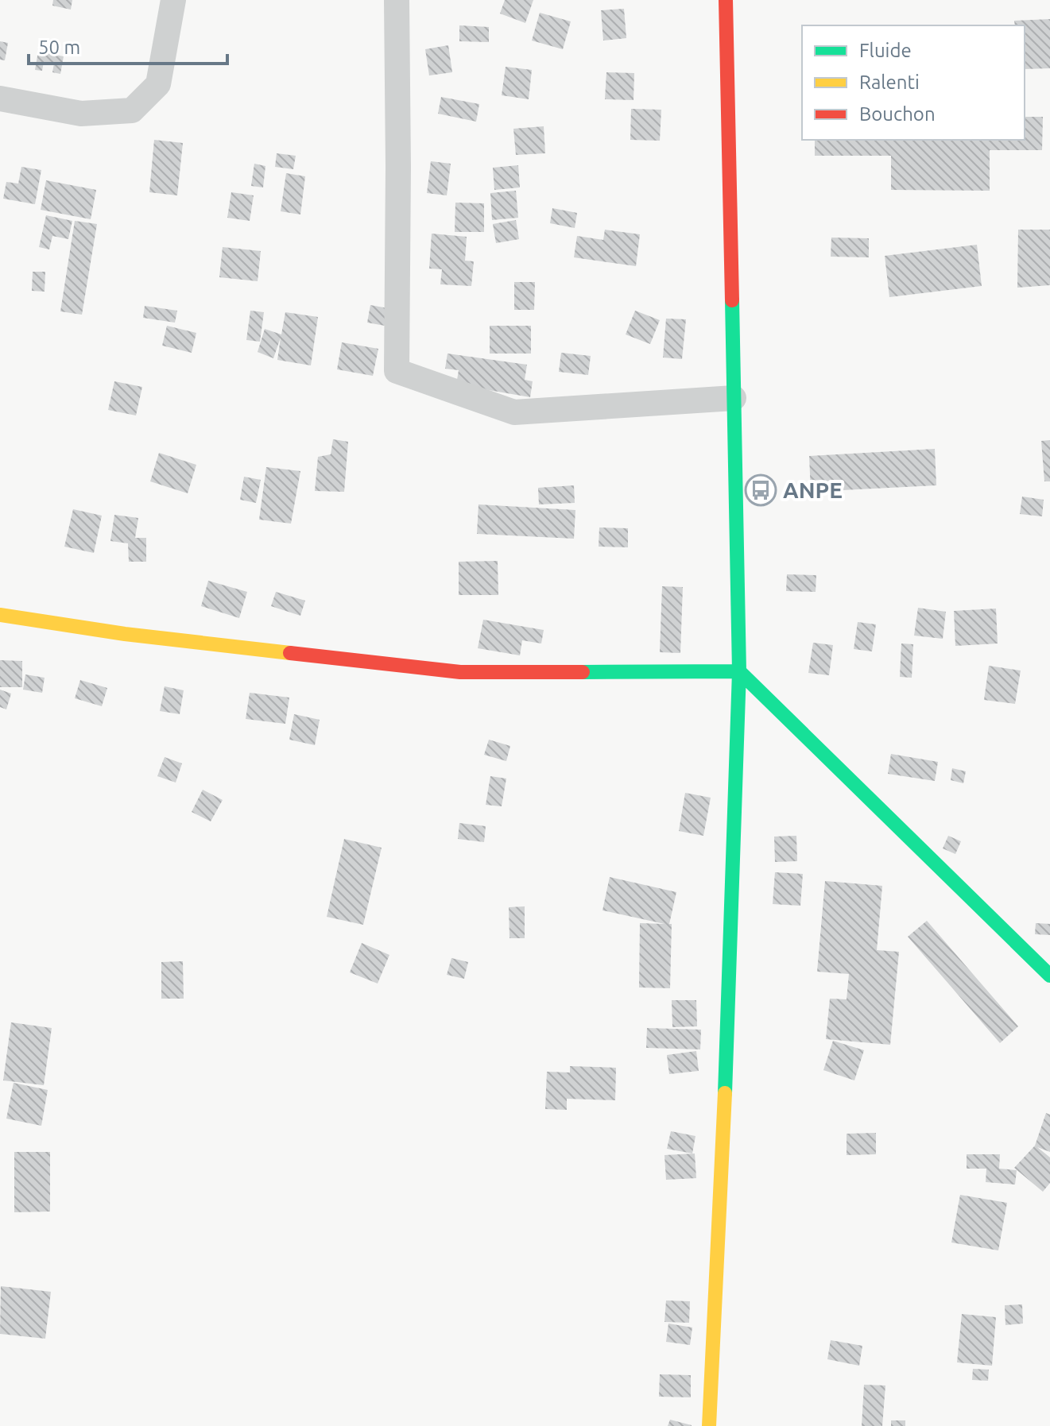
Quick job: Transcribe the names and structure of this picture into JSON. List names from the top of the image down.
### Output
{
  "places": {
    "bus stop": ["ANPE"]
  },
  "legend": ["Fluide", "Ralenti", "Bouchon"],
  "scale_bar": "50 m"
}
